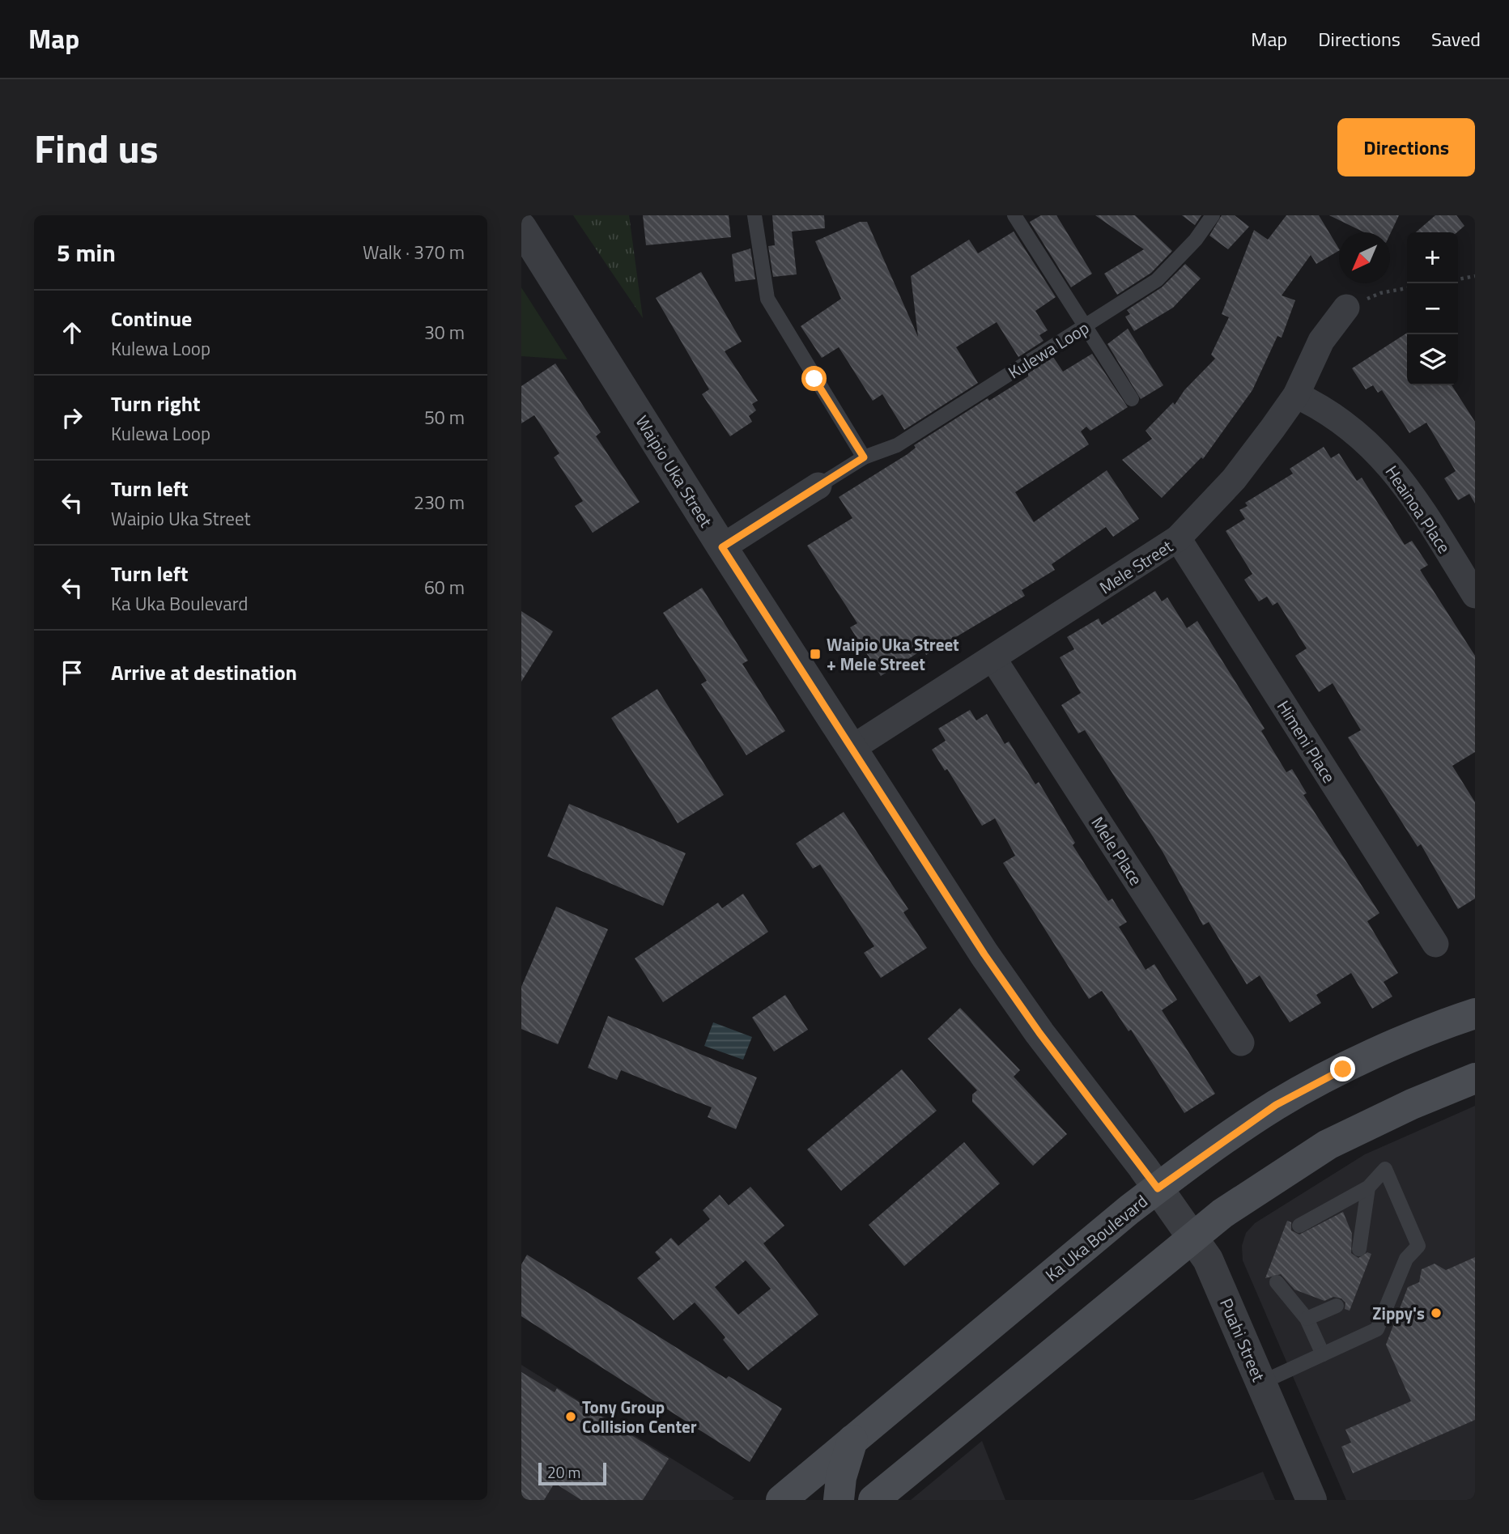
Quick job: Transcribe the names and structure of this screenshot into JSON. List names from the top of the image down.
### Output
{
  "streets": {
    "main road": ["Ka Uka Boulevard"],
    "street": [
      "Kulewa Loop",
      "Waipio Uka Street",
      "Heainoa Place",
      "Mele Street",
      "Himeni Place",
      "Mele Place",
      "Puahi Street"
    ]
  },
  "crossings": [
    ["Kulewa Loop", "Waipio Uka Street"],
    ["Waipio Uka Street", "Mele Street"],
    ["Waipio Uka Street", "Ka Uka Boulevard"],
    ["Waipio Uka Street", "Puahi Street"],
    ["Heainoa Place", "Mele Street"],
    ["Mele Street", "Himeni Place"],
    ["Mele Street", "Mele Place"],
    ["Ka Uka Boulevard", "Puahi Street"]
  ],
  "places": {
    "transit": ["Waipio Uka Street + Mele Street"],
    "other": ["Zippy's", "Tony Group Collision Center"]
  },
  "scale_bar": "20 m",
  "north": "bottom left",
  "page": {
    "header": "Map",
    "nav": ["Map", "Directions", "Saved"],
    "title": "Find us",
    "buttons": "Directions",
    "heading": ["5 min", "Walk · 370 m"],
    "map_buttons": ["+", "−"],
    "list": [
      ["Continue", "Kulewa Loop", "30 m"],
      ["Turn right", "Kulewa Loop", "50 m"],
      ["Turn left", "Waipio Uka Street", "230 m"],
      ["Turn left", "Ka Uka Boulevard", "60 m"],
      "Arrive at destination"
    ],
    "scale": "20 m"
  }
}
